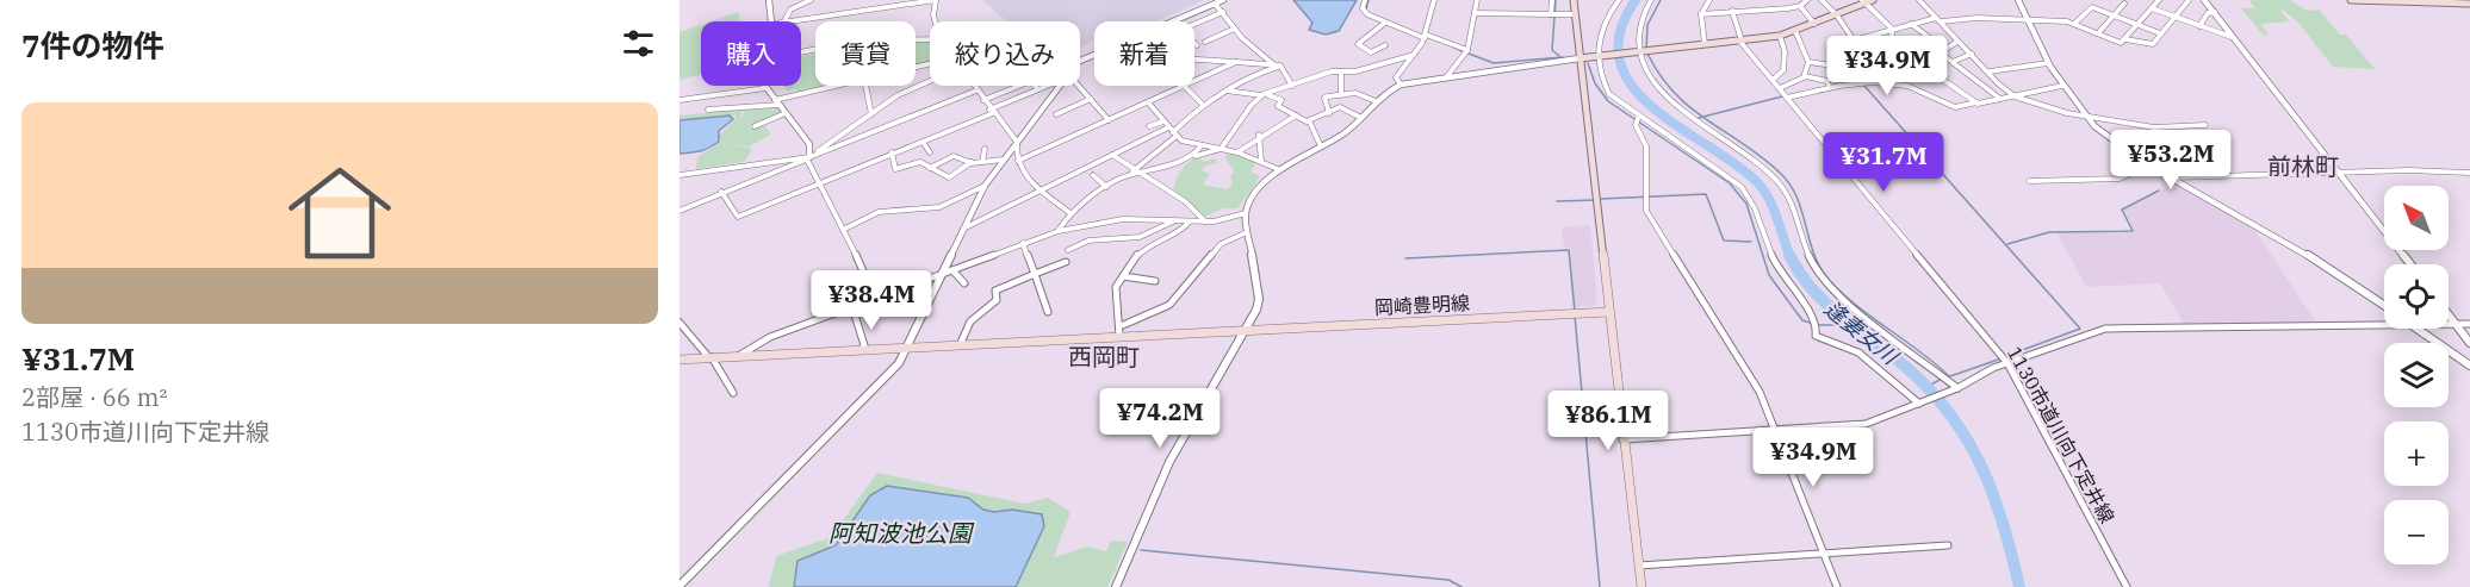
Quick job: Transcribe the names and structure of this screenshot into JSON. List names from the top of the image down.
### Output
{
  "streets": {
    "main road": ["岡崎豊明線"],
    "street": ["1130市道川向下定井線"]
  },
  "districts": ["前林町", "西岡町"],
  "water": ["逢妻女川"],
  "parks": ["阿知波池公園"],
  "north": "top left",
  "page": {
    "heading": "7件の物件",
    "chip": [
      "購入",
      "賃貸",
      "絞り込み",
      "新着"
    ],
    "price": [
      "¥34.9M",
      "¥53.2M",
      "¥31.7M",
      "¥38.4M",
      "¥74.2M",
      "¥86.1M",
      "¥34.9M"
    ],
    "list": [
      {
        "name": "¥31.7M",
        "note": "2部屋 · 66 m² · 1130市道川向下定井線"
      }
    ],
    "map_buttons": ["+", "−"]
  }
}
